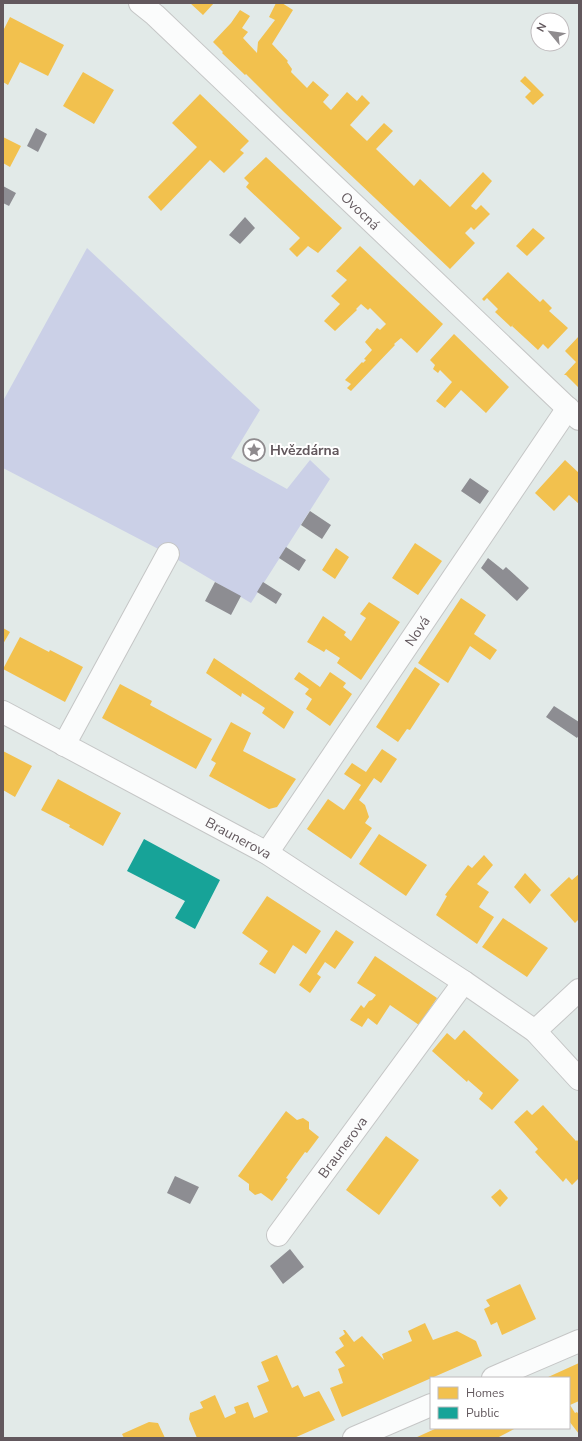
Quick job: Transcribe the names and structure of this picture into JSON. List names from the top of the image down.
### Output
{
  "streets": {
    "street": ["Ovocná", "Nová", "Braunerova"]
  },
  "crossings": [
    ["Ovocná", "Nová"],
    ["Nová", "Braunerova"]
  ],
  "places": {
    "place": ["Hvězdárna"]
  },
  "legend": ["Homes", "Public"],
  "north": "top left"
}
